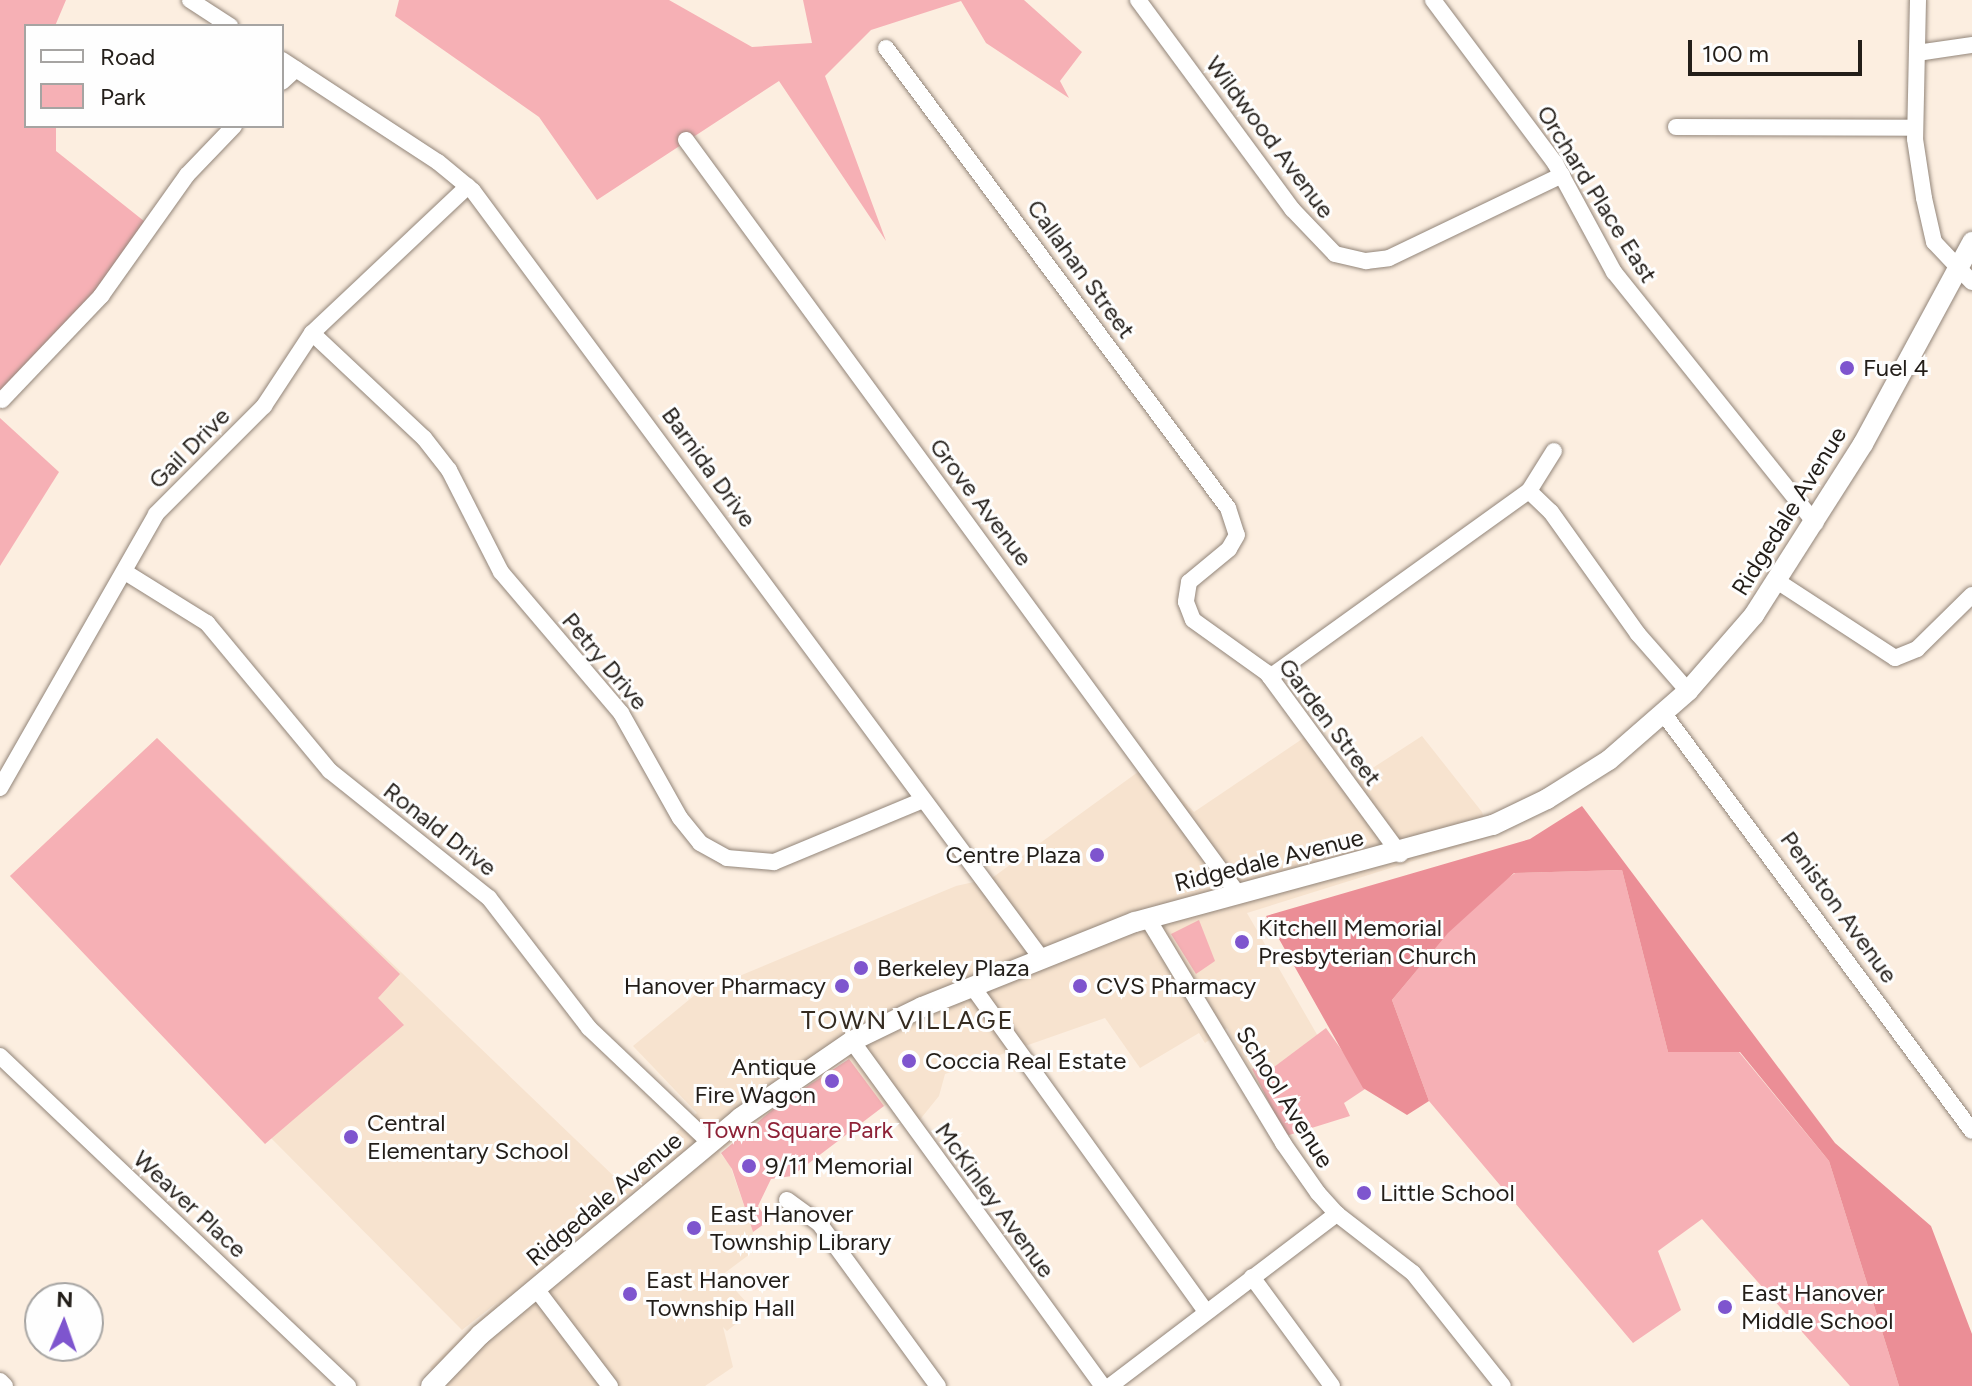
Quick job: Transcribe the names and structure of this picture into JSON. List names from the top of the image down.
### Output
{
  "streets": {
    "main road": ["Ridgedale Avenue"],
    "street": [
      "Wildwood Avenue",
      "Orchard Place East",
      "Callahan Street",
      "Gail Drive",
      "Barnida Drive",
      "Grove Avenue",
      "Petry Drive",
      "Garden Street",
      "Ronald Drive",
      "Peniston Avenue",
      "School Avenue",
      "McKinley Avenue",
      "Weaver Place"
    ]
  },
  "crossings": [
    ["Wildwood Avenue", "Orchard Place East"],
    ["Orchard Place East", "Ridgedale Avenue"],
    ["Callahan Street", "Garden Street"],
    ["Gail Drive", "Barnida Drive"],
    ["Gail Drive", "Petry Drive"],
    ["Gail Drive", "Ronald Drive"],
    ["Barnida Drive", "Ridgedale Avenue"],
    ["Barnida Drive", "Petry Drive"],
    ["Grove Avenue", "Ridgedale Avenue"],
    ["Ridgedale Avenue", "Garden Street"],
    ["Ridgedale Avenue", "Ronald Drive"],
    ["Ridgedale Avenue", "Peniston Avenue"],
    ["Ridgedale Avenue", "School Avenue"],
    ["Ridgedale Avenue", "McKinley Avenue"]
  ],
  "districts": ["TOWN VILLAGE"],
  "parks": ["Town Square Park"],
  "places": [
    "Fuel 4",
    "Centre Plaza",
    "Kitchell Memorial Presbyterian Church",
    "Berkeley Plaza",
    "Hanover Pharmacy",
    "CVS Pharmacy",
    "Coccia Real Estate",
    "Antique Fire Wagon",
    "Central Elementary School",
    "9/11 Memorial",
    "Little School",
    "East Hanover Township Library",
    "East Hanover Township Hall",
    "East Hanover Middle School"
  ],
  "legend": ["Road", "Park"],
  "scale_bar": "100 m",
  "north": "top"
}
